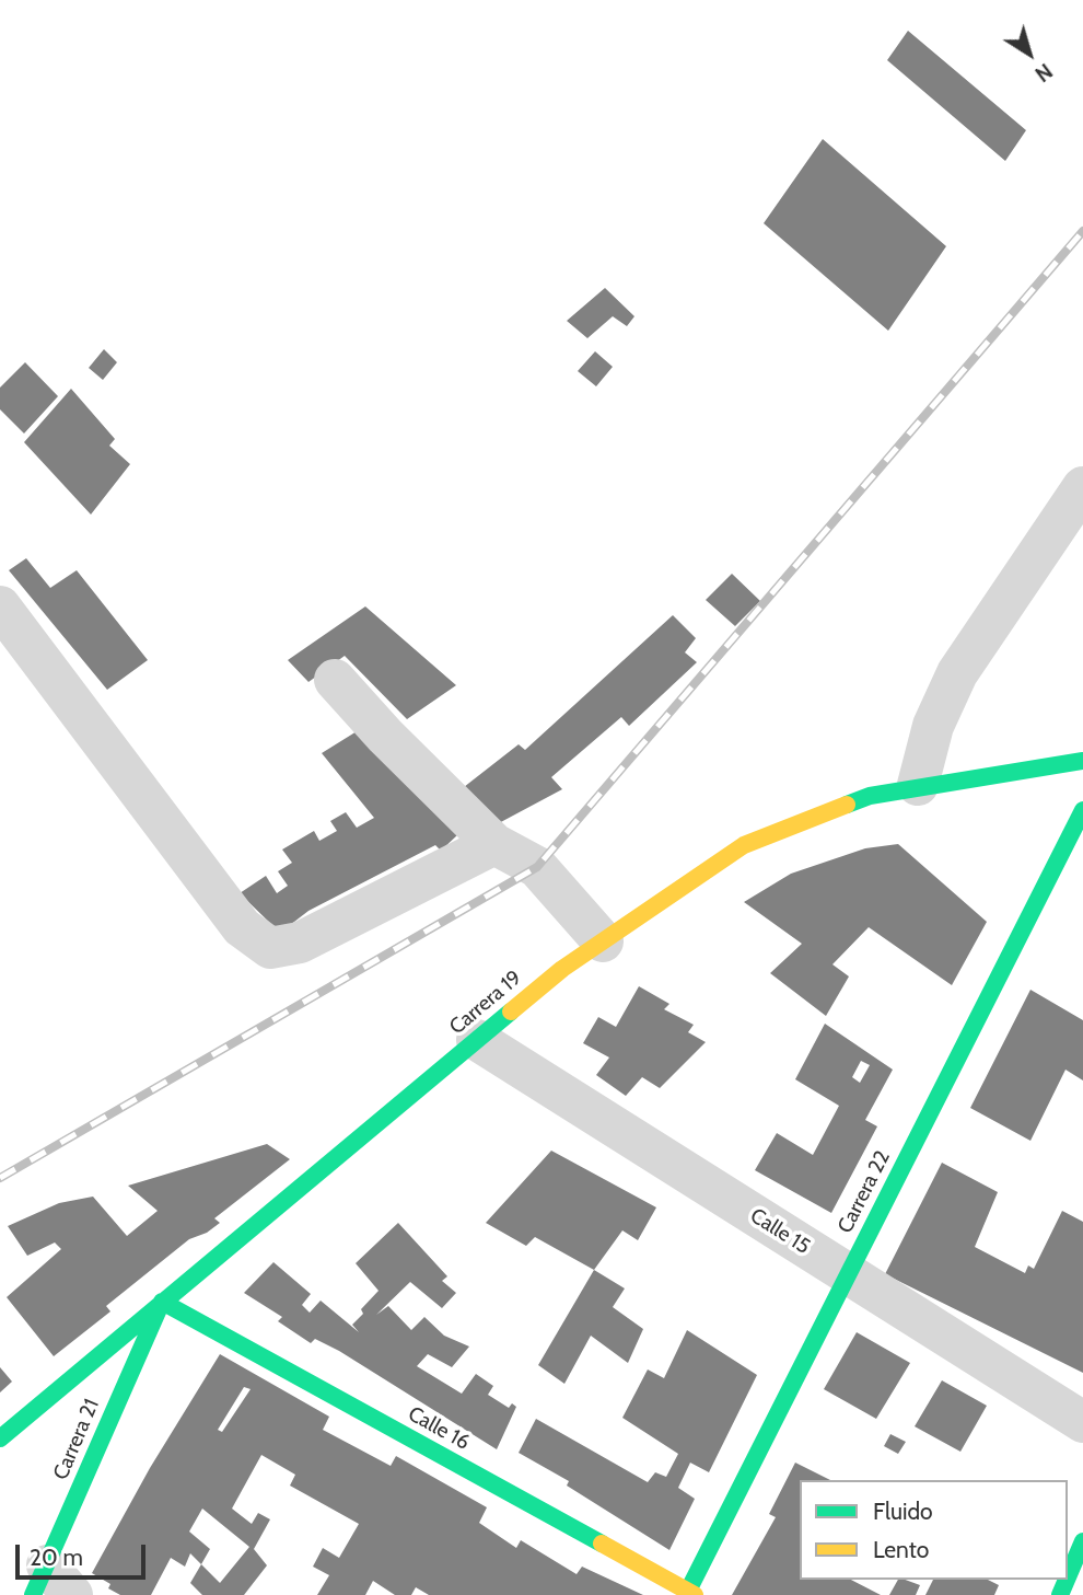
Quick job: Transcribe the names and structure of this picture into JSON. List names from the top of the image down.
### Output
{
  "streets": {
    "main road": [
      "Carrera 19",
      "Carrera 22",
      "Calle 16",
      "Carrera 21"
    ],
    "street": ["Calle 15"]
  },
  "crossings": [
    ["Carrera 19", "Calle 15"],
    ["Carrera 19", "Calle 16"],
    ["Carrera 19", "Carrera 21"],
    ["Carrera 22", "Calle 15"],
    ["Carrera 22", "Calle 16"],
    ["Calle 16", "Carrera 21"]
  ],
  "legend": ["Fluido", "Lento"],
  "scale_bar": "20 m",
  "north": "bottom right"
}
